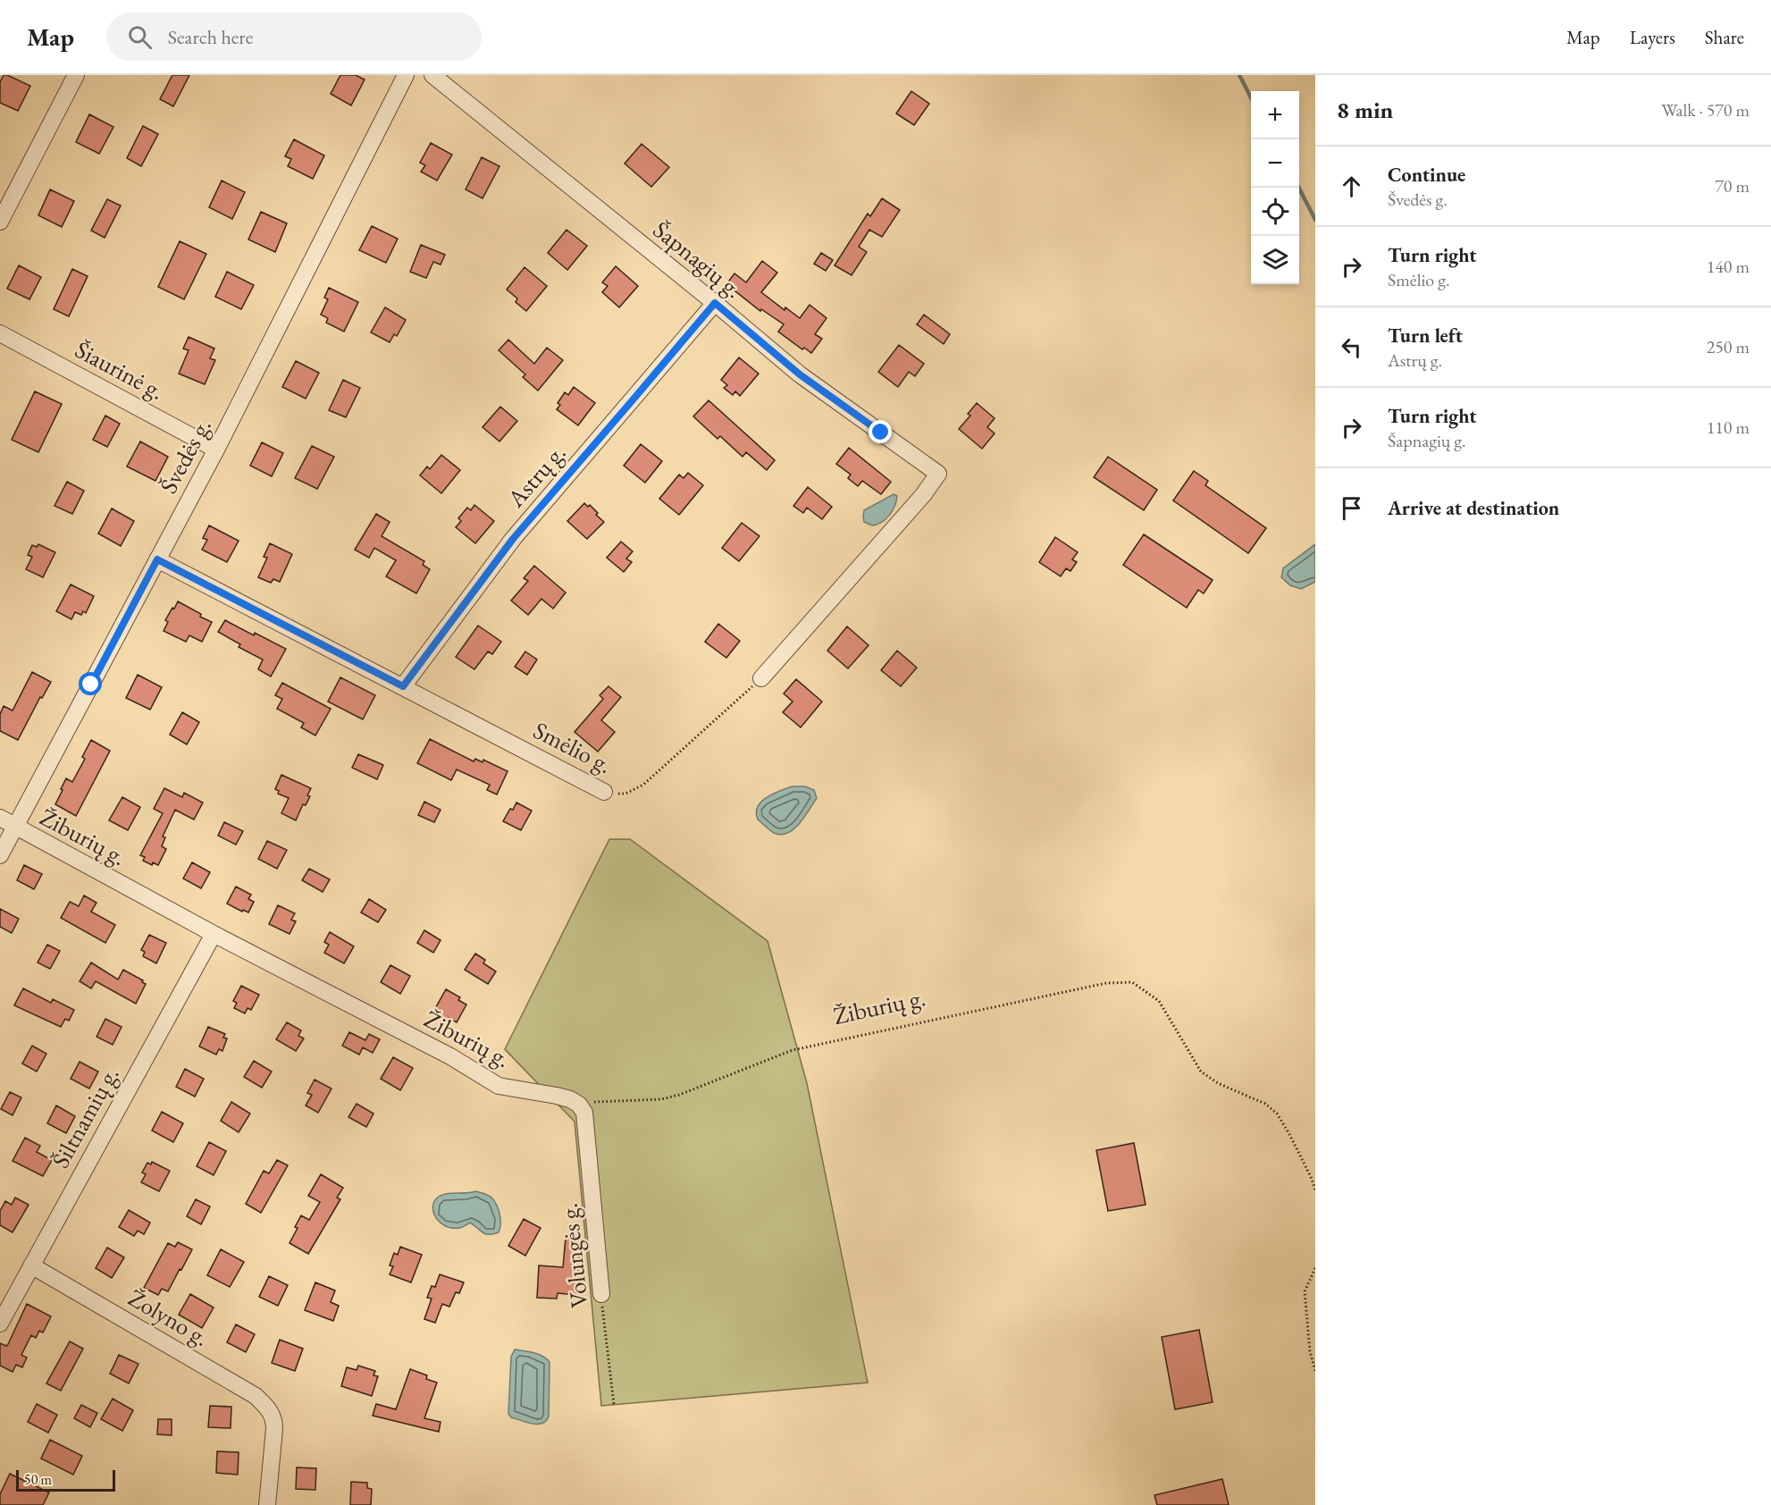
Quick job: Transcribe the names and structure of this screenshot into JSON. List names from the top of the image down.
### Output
{
  "streets": {
    "street": [
      "Šapnagių g.",
      "Šiaurinė g.",
      "Švedės g.",
      "Astrų g.",
      "Smėlio g.",
      "Žiburių g.",
      "Šiltnamių g.",
      "Volungės g.",
      "Žolyno g."
    ]
  },
  "crossings": [
    ["Šapnagių g.", "Astrų g."],
    ["Šapnagių g.", "Smėlio g."],
    ["Šiaurinė g.", "Švedės g."],
    ["Švedės g.", "Smėlio g."],
    ["Švedės g.", "Žiburių g."],
    ["Astrų g.", "Smėlio g."],
    ["Žiburių g.", "Šiltnamių g."],
    ["Žiburių g.", "Volungės g."],
    ["Šiltnamių g.", "Žolyno g."]
  ],
  "scale_bar": "50 m",
  "page": {
    "header": "Map",
    "search": "Search here",
    "nav": ["Map", "Layers", "Share"],
    "heading": ["8 min", "Walk · 570 m"],
    "map_buttons": ["+", "−"],
    "list": [
      ["Continue", "Švedės g.", "70 m"],
      ["Turn right", "Smėlio g.", "140 m"],
      ["Turn left", "Astrų g.", "250 m"],
      ["Turn right", "Šapnagių g.", "110 m"],
      "Arrive at destination"
    ],
    "scale": "50 m"
  }
}
